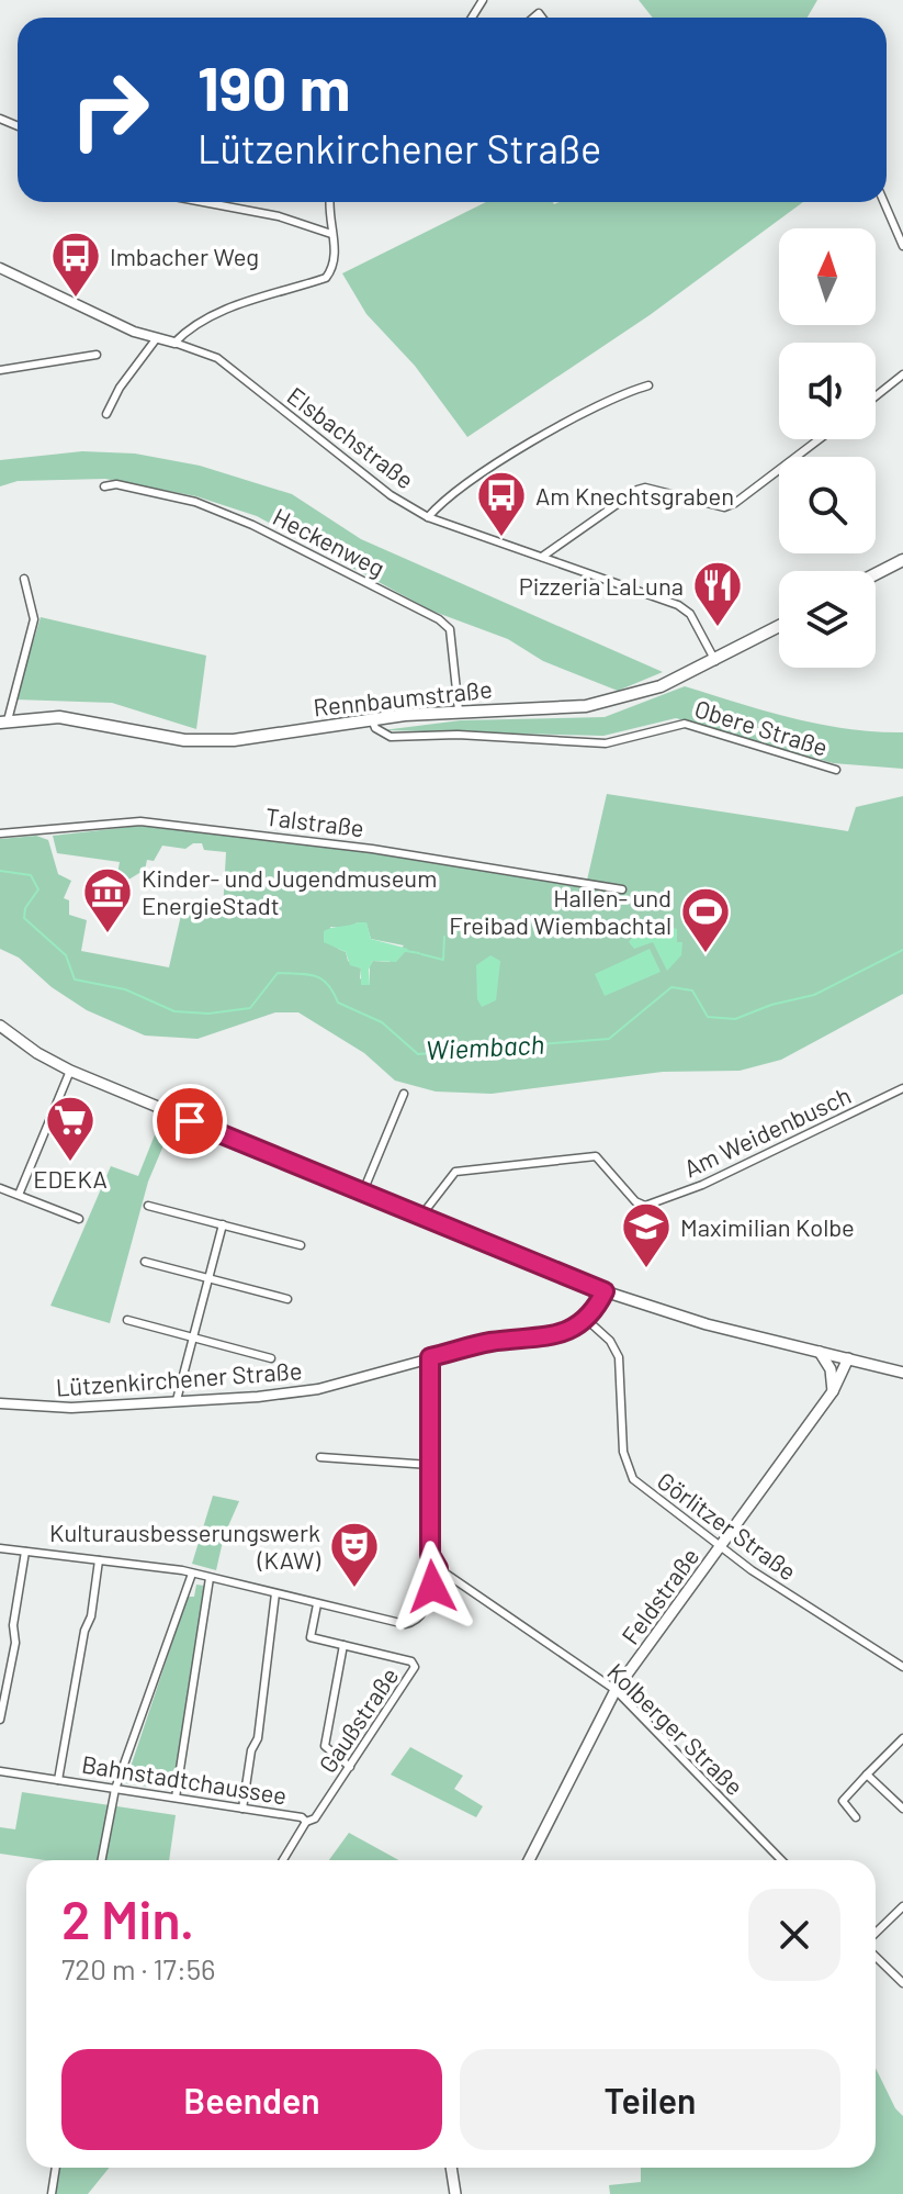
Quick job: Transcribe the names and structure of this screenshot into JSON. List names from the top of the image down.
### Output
{
  "streets": {
    "main road": ["Rennbaumstraße", "Feldstraße"],
    "street": [
      "Elsbachstraße",
      "Heckenweg",
      "Obere Straße",
      "Talstraße",
      "Am Weidenbusch",
      "Lützenkirchener Straße",
      "Görlitzer Straße",
      "Gaußstraße",
      "Kolberger Straße",
      "Bahnstadtchaussee"
    ]
  },
  "crossings": [
    ["Elsbachstraße", "Rennbaumstraße"],
    ["Heckenweg", "Rennbaumstraße"],
    ["Rennbaumstraße", "Obere Straße"],
    ["Lützenkirchener Straße", "Görlitzer Straße"],
    ["Görlitzer Straße", "Feldstraße"],
    ["Feldstraße", "Kolberger Straße"],
    ["Gaußstraße", "Bahnstadtchaussee"]
  ],
  "water": ["Wiembach"],
  "places": {
    "bus stop": ["Imbacher Weg", "Am Knechtsgraben"],
    "restaurant": ["Pizzeria LaLuna"],
    "museum": ["Kinder- und Jugendmuseum EnergieStadt"],
    "sports": ["Hallen- und Freibad Wiembachtal"],
    "supermarket": ["EDEKA"],
    "school or university": ["Maximilian Kolbe"],
    "theatre": ["Kulturausbesserungswerk (KAW)"]
  },
  "north": "top",
  "page": {
    "turn": ["190 m", "Lützenkirchener Straße"],
    "heading": ["2 Min.", "720 m · 17:56"],
    "buttons": ["Beenden", "Teilen"]
  }
}
